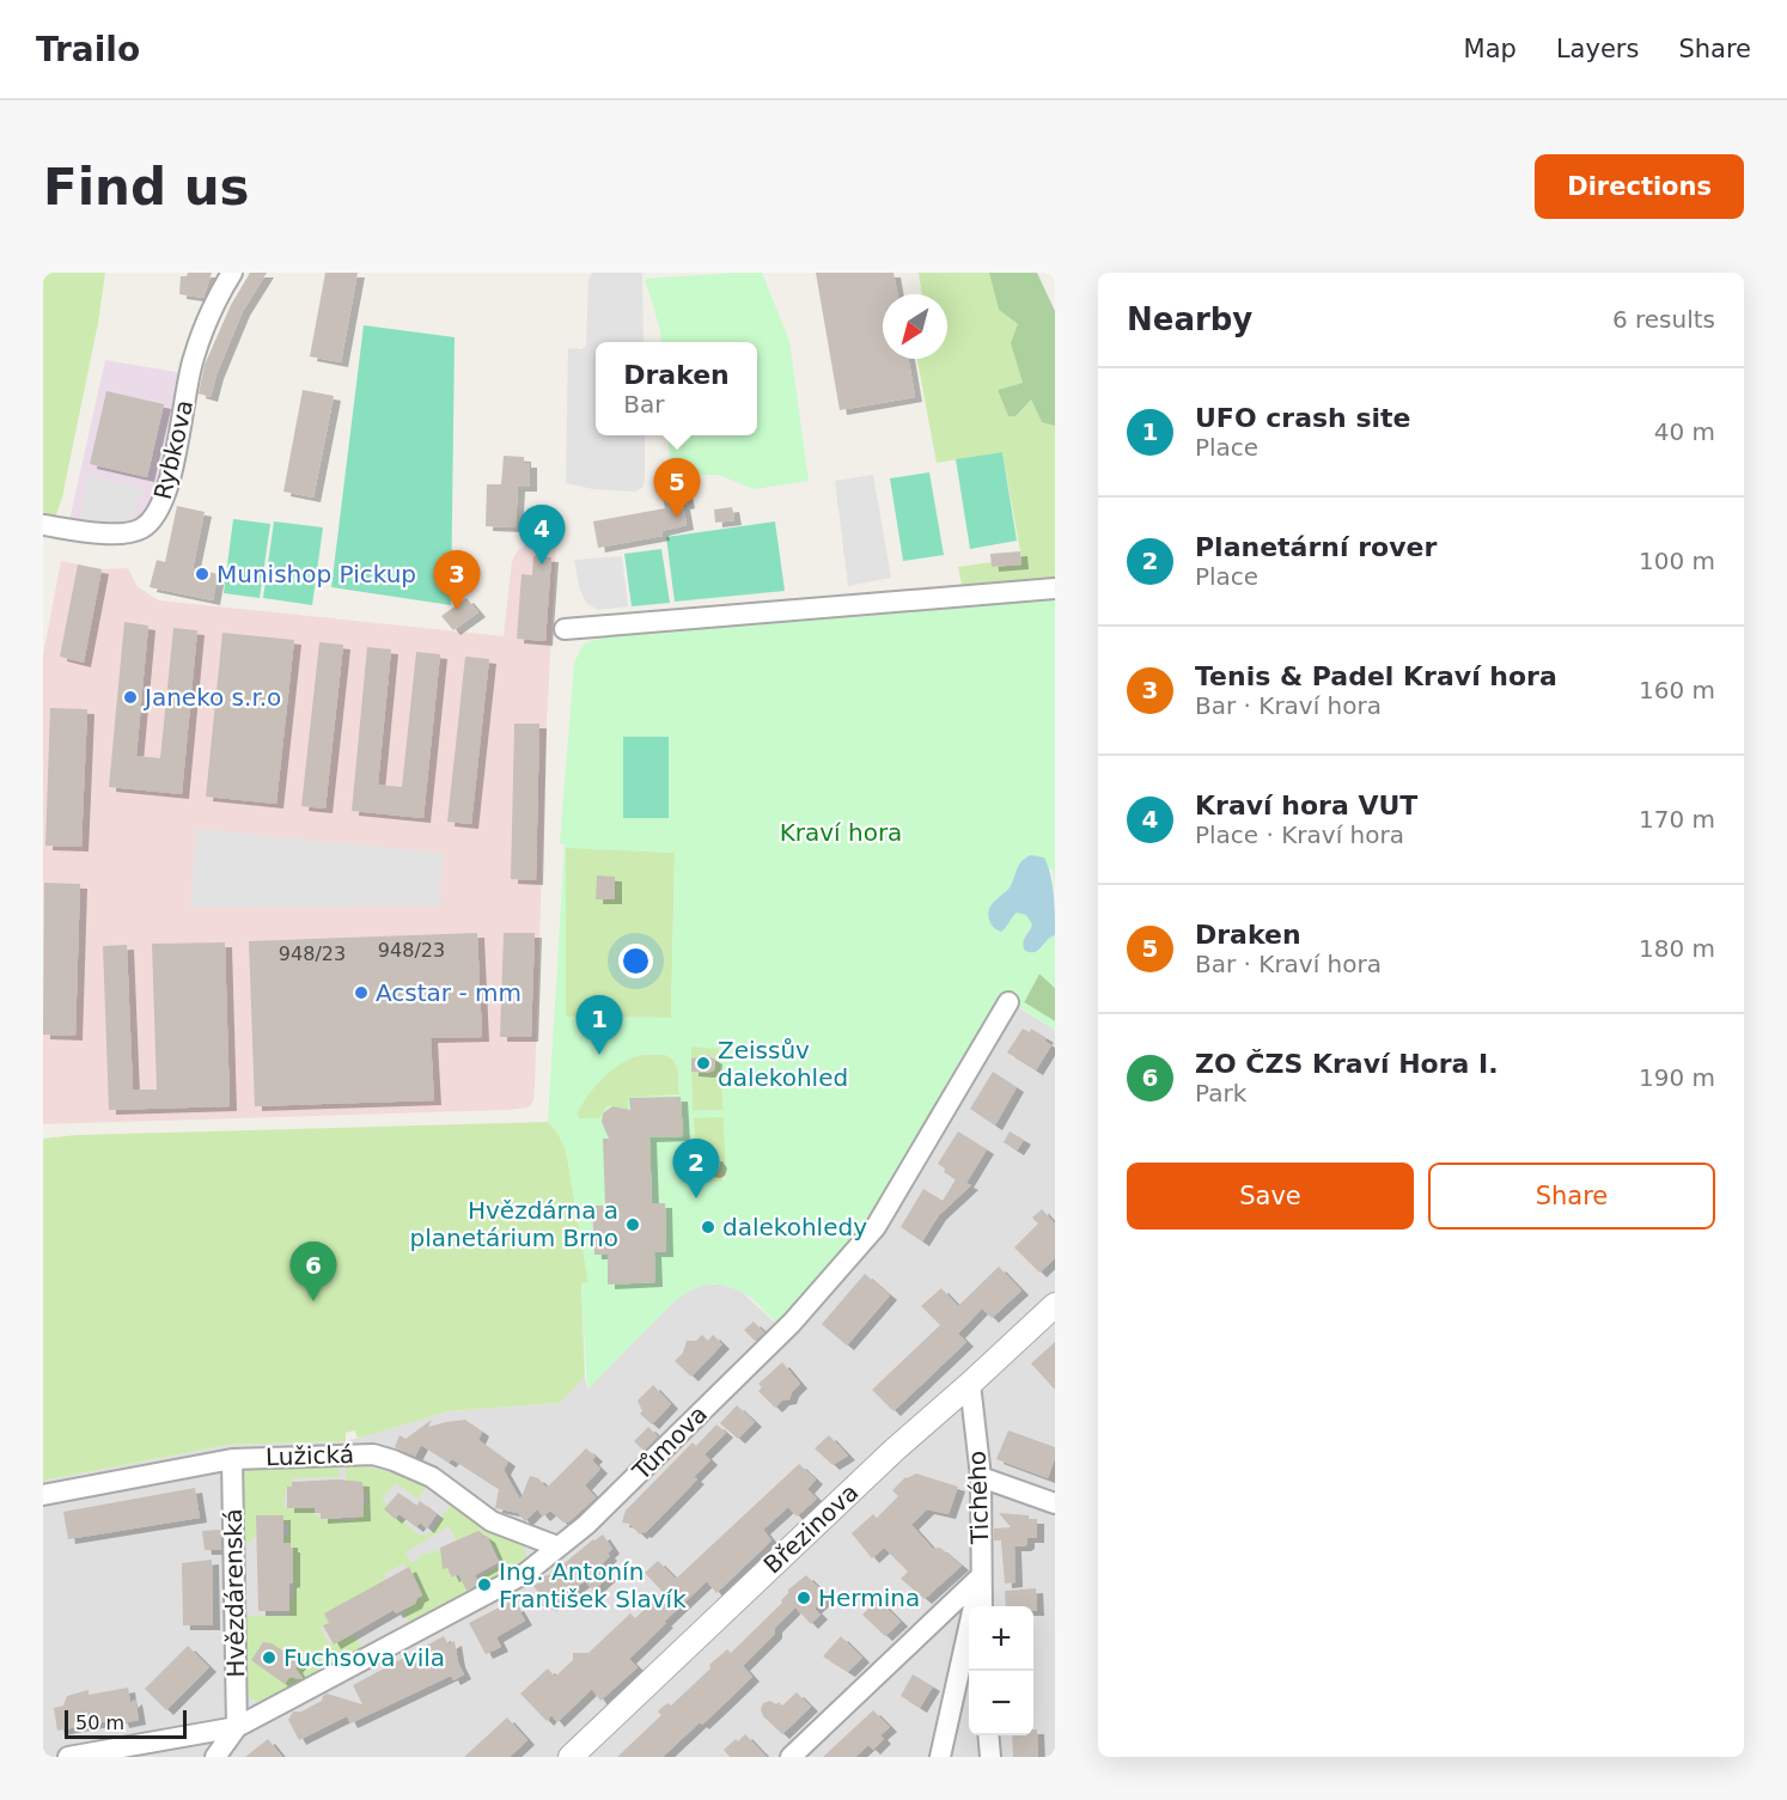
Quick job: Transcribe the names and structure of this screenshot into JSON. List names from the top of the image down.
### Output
{
  "streets": {
    "street": [
      "Rybkova",
      "Tůmova",
      "Lužická",
      "Tichého",
      "Březinova",
      "Hvězdárenská"
    ]
  },
  "crossings": [
    ["Tůmova", "Lužická"],
    ["Tůmova", "Hvězdárenská"],
    ["Lužická", "Hvězdárenská"],
    ["Tichého", "Březinova"]
  ],
  "parks": ["Kraví hora"],
  "places": [
    "Munishop Pickup",
    "Janeko s.r.o",
    "Acstar - mm",
    "Zeissův dalekohled",
    "Hvězdárna a planetárium Brno",
    "dalekohledy",
    "Ing. Antonín František Slavík",
    "Hermina",
    "Fuchsova vila"
  ],
  "house_numbers": ["948/23", "948/23"],
  "scale_bar": "50 m",
  "north": "bottom left",
  "page": {
    "header": "Trailo",
    "nav": ["Map", "Layers", "Share"],
    "buttons": [
      "Directions",
      ["Save", "Share"]
    ],
    "title": "Find us",
    "heading": ["Nearby", "6 results"],
    "popup": ["Draken", "Bar"],
    "list": [
      {
        "mark": "1",
        "name": "UFO crash site",
        "note": "Place",
        "value": "40 m"
      },
      {
        "mark": "2",
        "name": "Planetární rover",
        "note": "Place",
        "value": "100 m"
      },
      {
        "mark": "3",
        "name": "Tenis & Padel Kraví hora",
        "note": "Bar · Kraví hora",
        "value": "160 m"
      },
      {
        "mark": "4",
        "name": "Kraví hora VUT",
        "note": "Place · Kraví hora",
        "value": "170 m"
      },
      {
        "mark": "5",
        "name": "Draken",
        "note": "Bar · Kraví hora",
        "value": "180 m"
      },
      {
        "mark": "6",
        "name": "ZO ČZS Kraví Hora I.",
        "note": "Park",
        "value": "190 m"
      }
    ],
    "pins": [
      "5",
      "4",
      "3",
      "1",
      "2",
      "6"
    ],
    "map_buttons": ["+", "−"],
    "scale": "50 m"
  }
}
